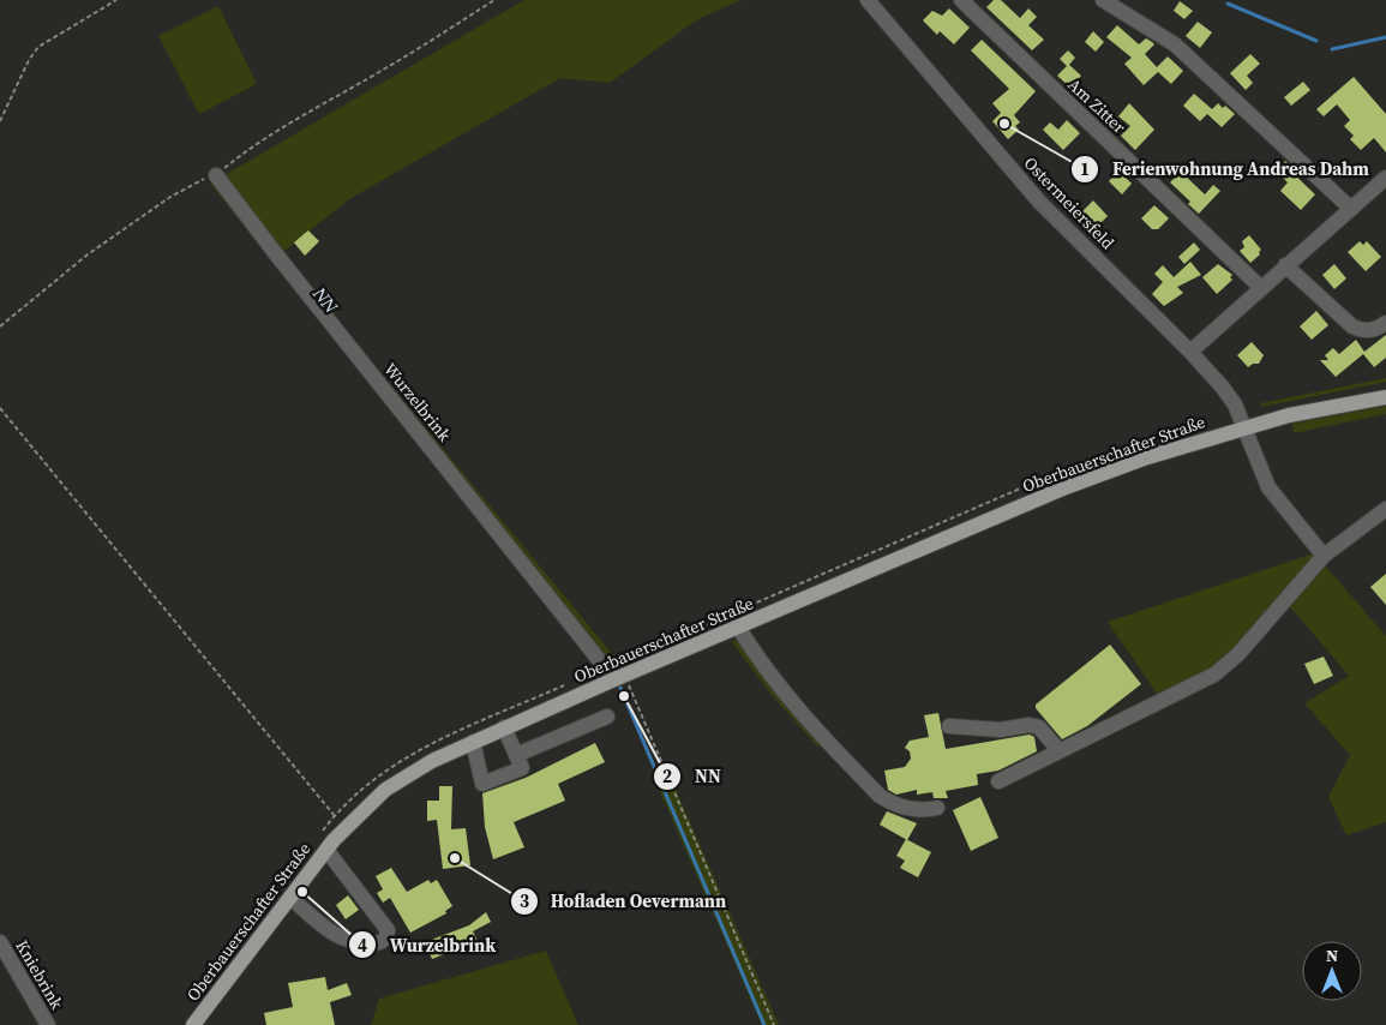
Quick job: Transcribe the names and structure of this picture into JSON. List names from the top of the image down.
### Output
{
  "streets": {
    "main road": ["Oberbauerschafter Straße"],
    "street": [
      "Am Zitter",
      "Ostermeiersfeld",
      "Wurzelbrink",
      "Kniebrink"
    ]
  },
  "crossings": [
    ["Ostermeiersfeld", "Oberbauerschafter Straße"],
    ["Wurzelbrink", "Oberbauerschafter Straße"]
  ],
  "water": ["NN"],
  "places": [
    "Ferienwohnung Andreas Dahm",
    "NN",
    "Hofladen Oevermann",
    "Wurzelbrink"
  ],
  "north": "top"
}
